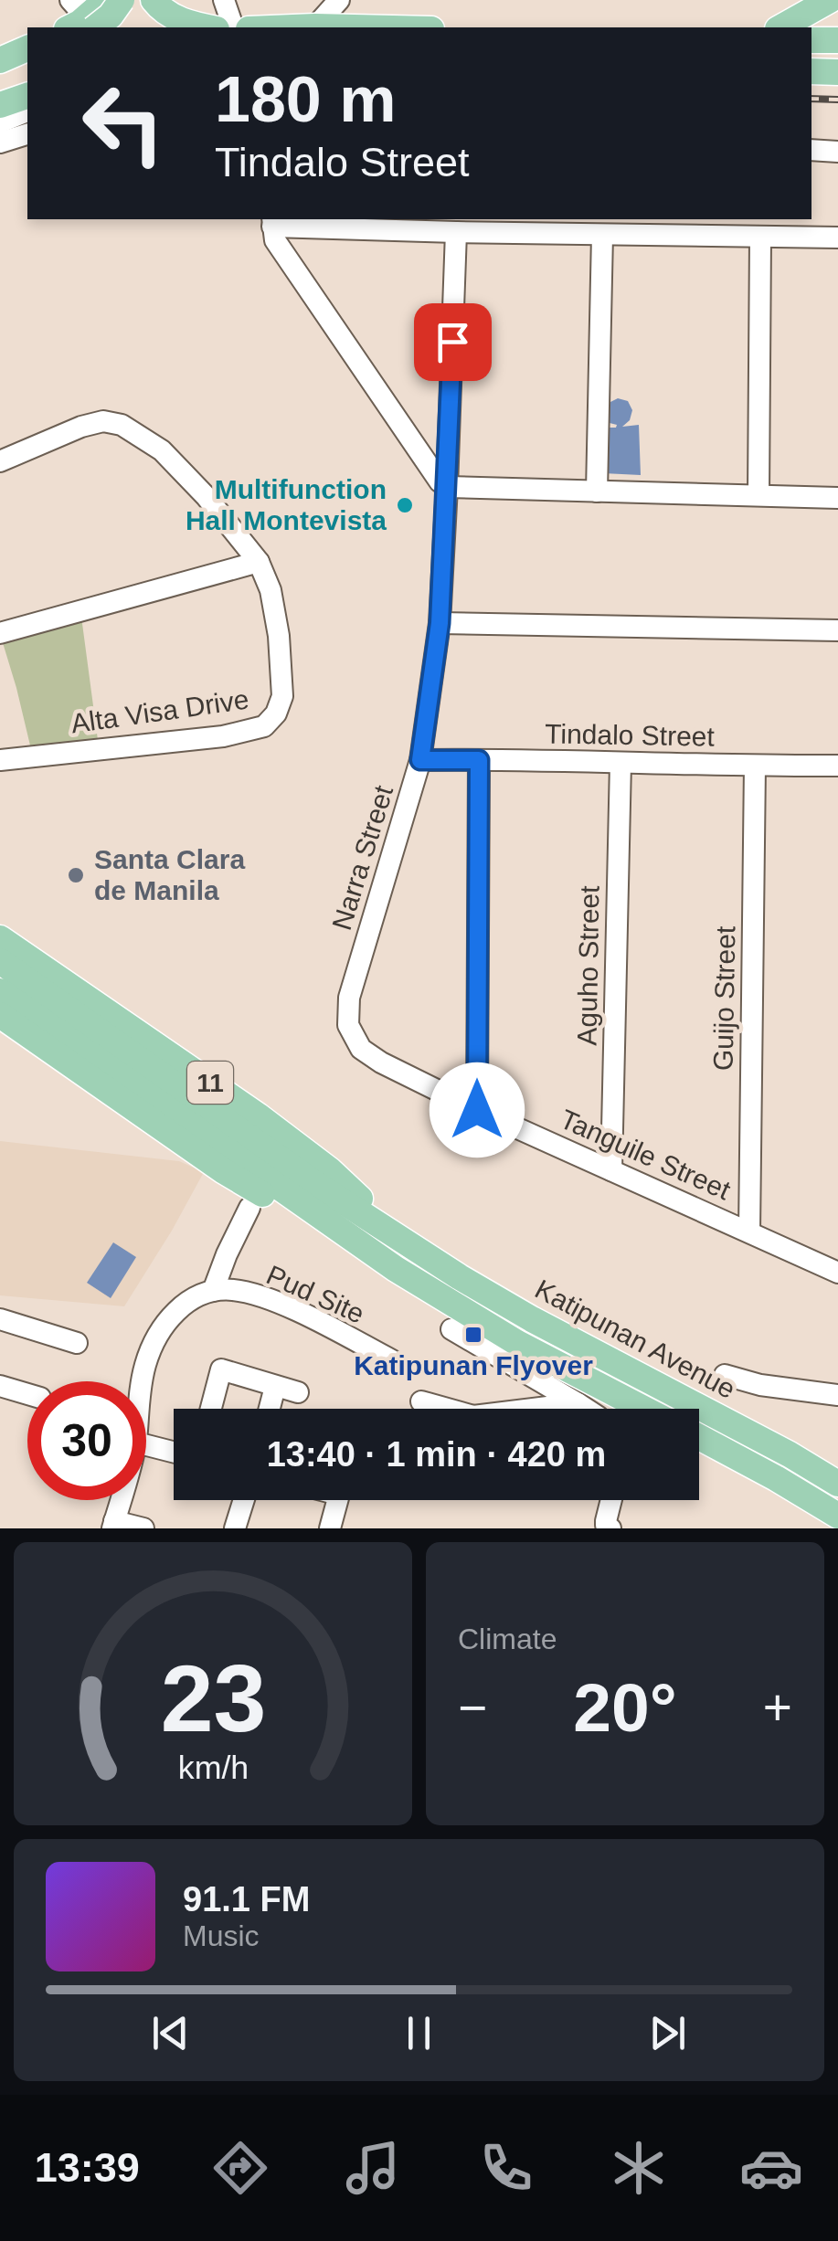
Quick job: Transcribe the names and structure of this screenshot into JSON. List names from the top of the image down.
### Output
{
  "streets": {
    "main road": ["11", "Katipunan Avenue"],
    "street": [
      "Alta Visa Drive",
      "Tindalo Street",
      "Narra Street",
      "Aguho Street",
      "Guijo Street",
      "Tanguile Street",
      "Pud Site"
    ]
  },
  "crossings": [
    ["Tindalo Street", "Narra Street"],
    ["Tindalo Street", "Aguho Street"],
    ["Tindalo Street", "Guijo Street"],
    ["Narra Street", "Tanguile Street"],
    ["Aguho Street", "Tanguile Street"],
    ["Guijo Street", "Tanguile Street"]
  ],
  "places": {
    "other": ["Multifunction Hall Montevista", "Santa Clara de Manila"],
    "transit": ["Katipunan Flyover"]
  },
  "page": {
    "turn": ["180 m", "Tindalo Street"],
    "limit": "30",
    "trip": "13:40 · 1 min · 420 m",
    "tile": "Climate",
    "heat": ["−", "20°", "+"],
    "song": ["91.1 FM", "Music"],
    "tabs": "13:39",
    "gauge": ["23", "km/h"]
  }
}
